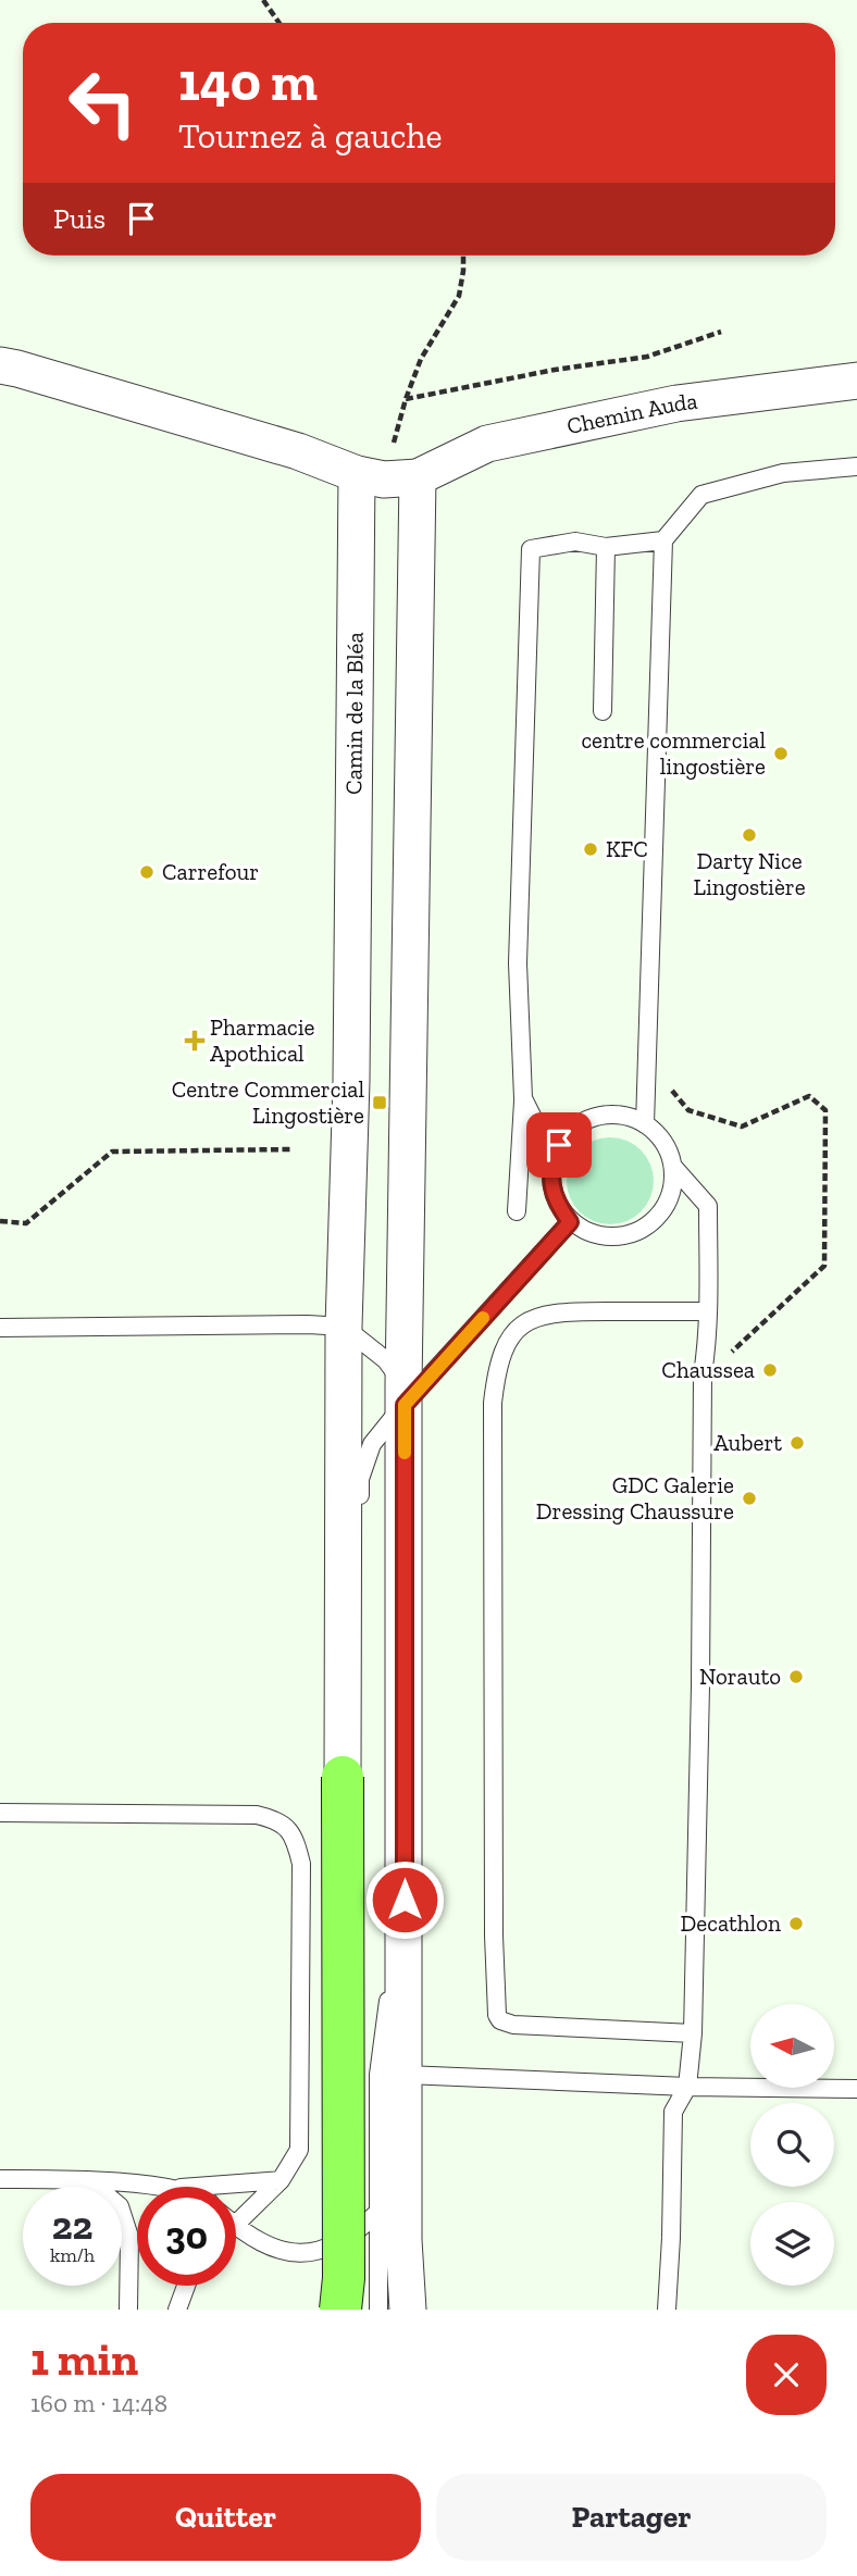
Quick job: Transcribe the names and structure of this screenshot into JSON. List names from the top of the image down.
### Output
{
  "streets": {
    "street": ["Chemin Auda", "Camin de la Bléa"]
  },
  "crossings": [
    ["Chemin Auda", "Camin de la Bléa"]
  ],
  "places": {
    "other": [
      "centre commercial lingostière",
      "Darty Nice Lingostière",
      "KFC",
      "Carrefour",
      "Chaussea",
      "Aubert",
      "GDC Galerie Dressing Chaussure",
      "Norauto",
      "Decathlon"
    ],
    "health": ["Pharmacie Apothical"],
    "transit": ["Centre Commercial Lingostière"]
  },
  "north": "left",
  "page": {
    "turn": ["140 m", "Tournez à gauche"],
    "then": "Puis",
    "speed": "22 km/h",
    "limit": "30",
    "heading": ["1 min", "160 m · 14:48"],
    "buttons": ["Quitter", "Partager"]
  }
}
